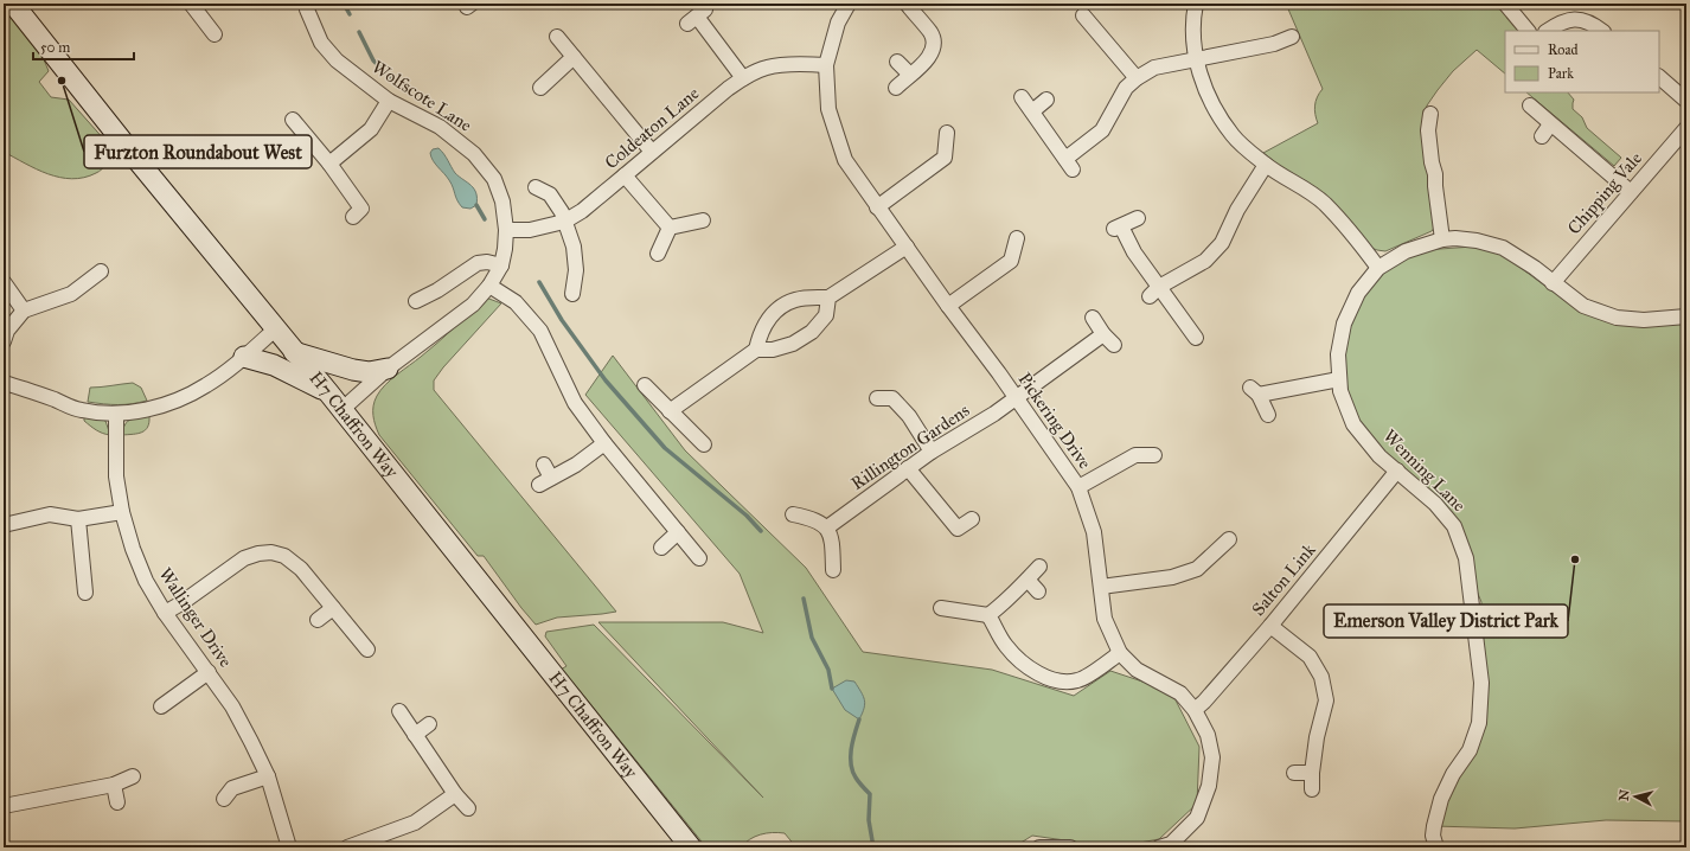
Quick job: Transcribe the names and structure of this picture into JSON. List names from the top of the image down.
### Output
{
  "streets": {
    "street": [
      "Wolfscote Lane",
      "Coldeaton Lane",
      "Chipping Vale",
      "Pickering Drive",
      "H7 Chaffron Way",
      "Rillington Gardens",
      "Wenning Lane",
      "Salton Link",
      "Wallinger Drive"
    ]
  },
  "crossings": [
    ["Wolfscote Lane", "Coldeaton Lane"],
    ["Wolfscote Lane", "H7 Chaffron Way"],
    ["Coldeaton Lane", "Pickering Drive"],
    ["Chipping Vale", "Wenning Lane"],
    ["Pickering Drive", "Rillington Gardens"],
    ["Pickering Drive", "Salton Link"],
    ["Wenning Lane", "Salton Link"]
  ],
  "places": ["Furzton Roundabout West", "Emerson Valley District Park"],
  "legend": ["Road", "Park"],
  "scale_bar": "50 m",
  "north": "left"
}
